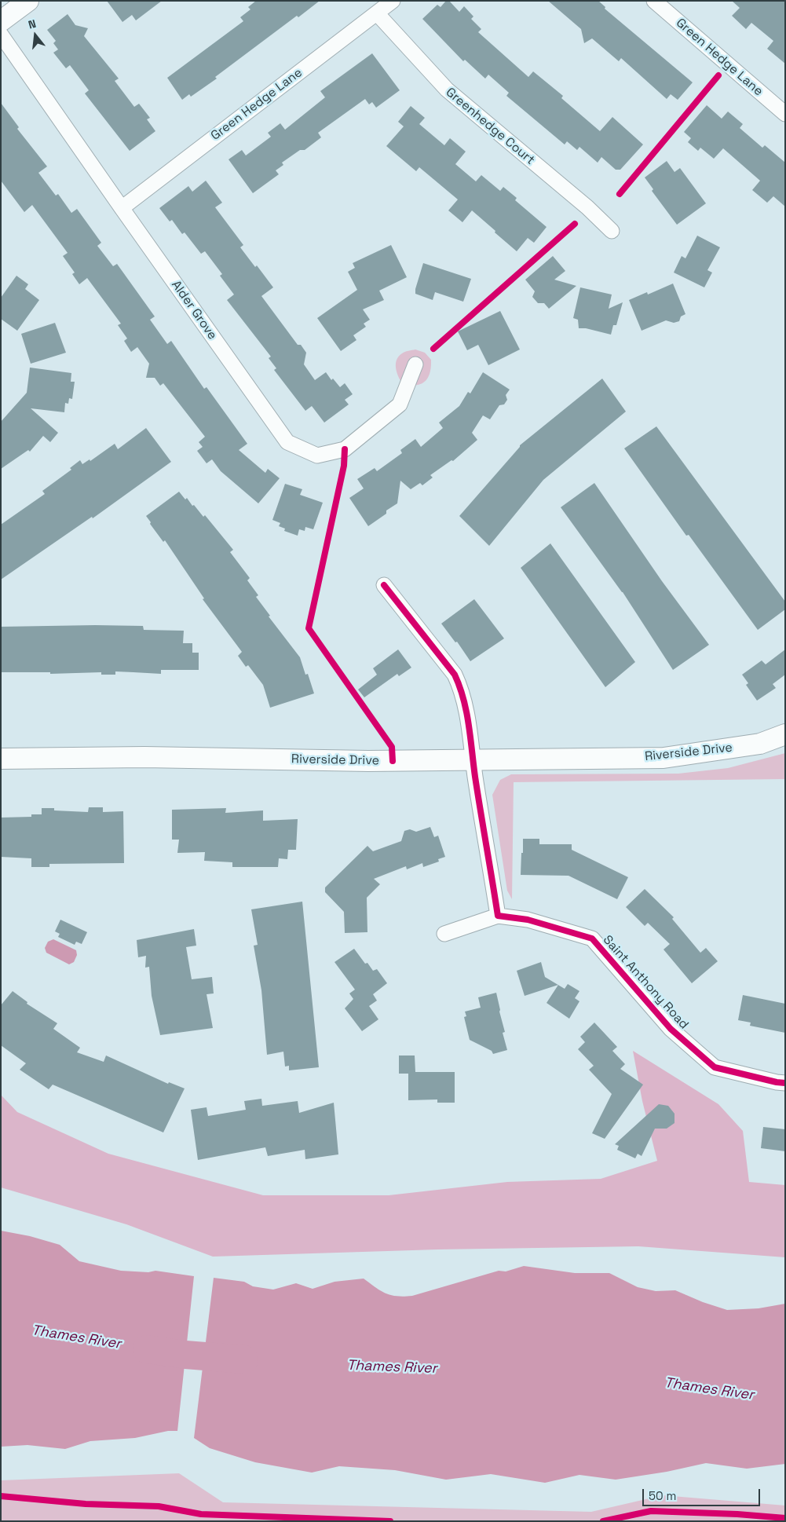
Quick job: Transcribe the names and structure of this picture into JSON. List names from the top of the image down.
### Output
{
  "streets": {
    "main road": ["Riverside Drive"],
    "street": [
      "Green Hedge Lane",
      "Greenhedge Court",
      "Alder Grove",
      "Saint Anthony Road"
    ]
  },
  "crossings": [
    ["Green Hedge Lane", "Greenhedge Court"],
    ["Green Hedge Lane", "Alder Grove"]
  ],
  "water": ["Thames River"],
  "scale_bar": "50 m",
  "north": "top"
}
